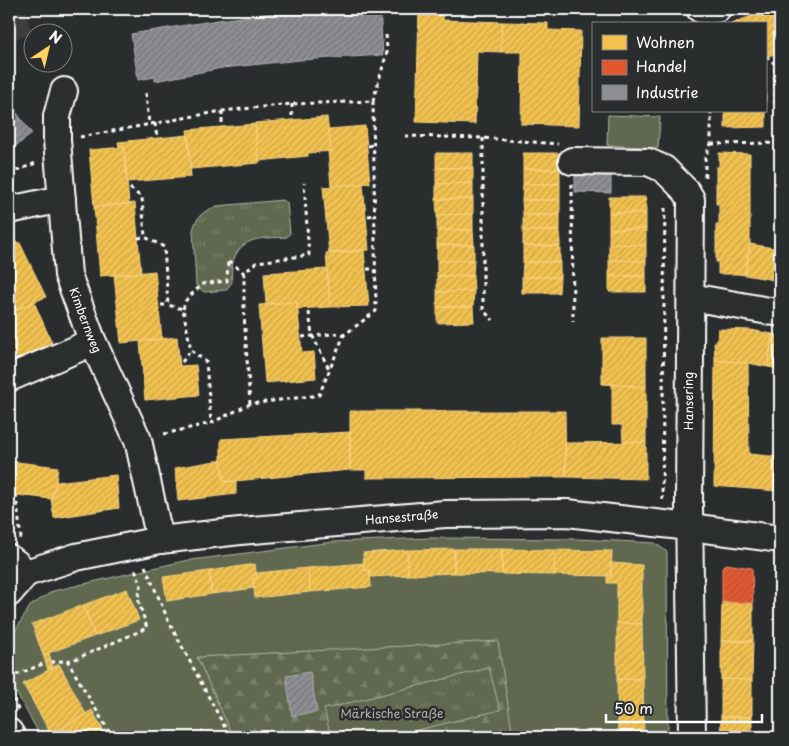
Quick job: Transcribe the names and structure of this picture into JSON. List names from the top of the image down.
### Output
{
  "streets": {
    "street": ["Kimbernweg", "Hansering", "Hansestraße"]
  },
  "crossings": [
    ["Kimbernweg", "Hansestraße"],
    ["Hansering", "Hansestraße"]
  ],
  "parks": ["Märkische Straße"],
  "legend": ["Wohnen", "Handel", "Industrie"],
  "scale_bar": "50 m",
  "north": "top right"
}
